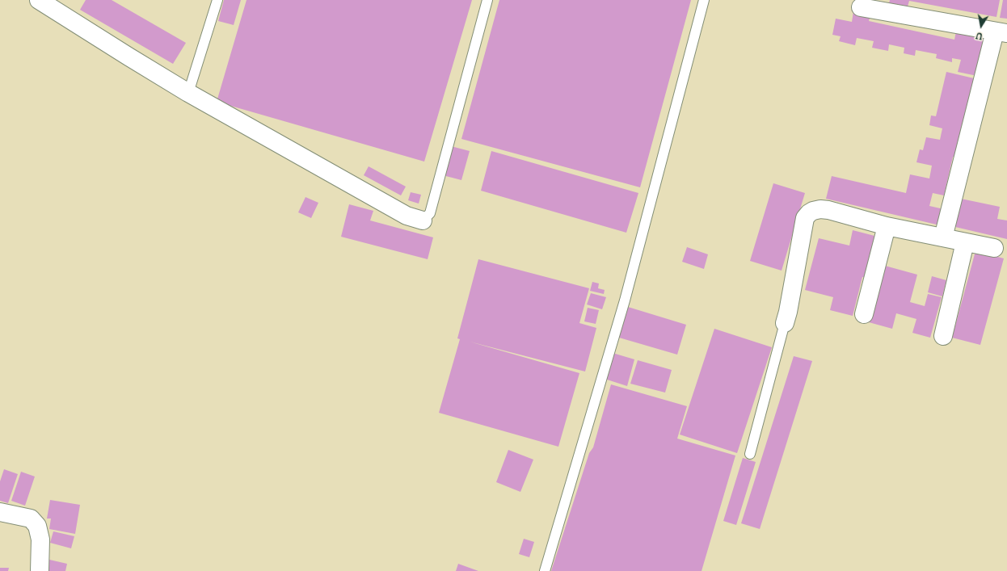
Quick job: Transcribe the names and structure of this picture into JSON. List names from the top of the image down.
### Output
{
  "north": "bottom"
}
